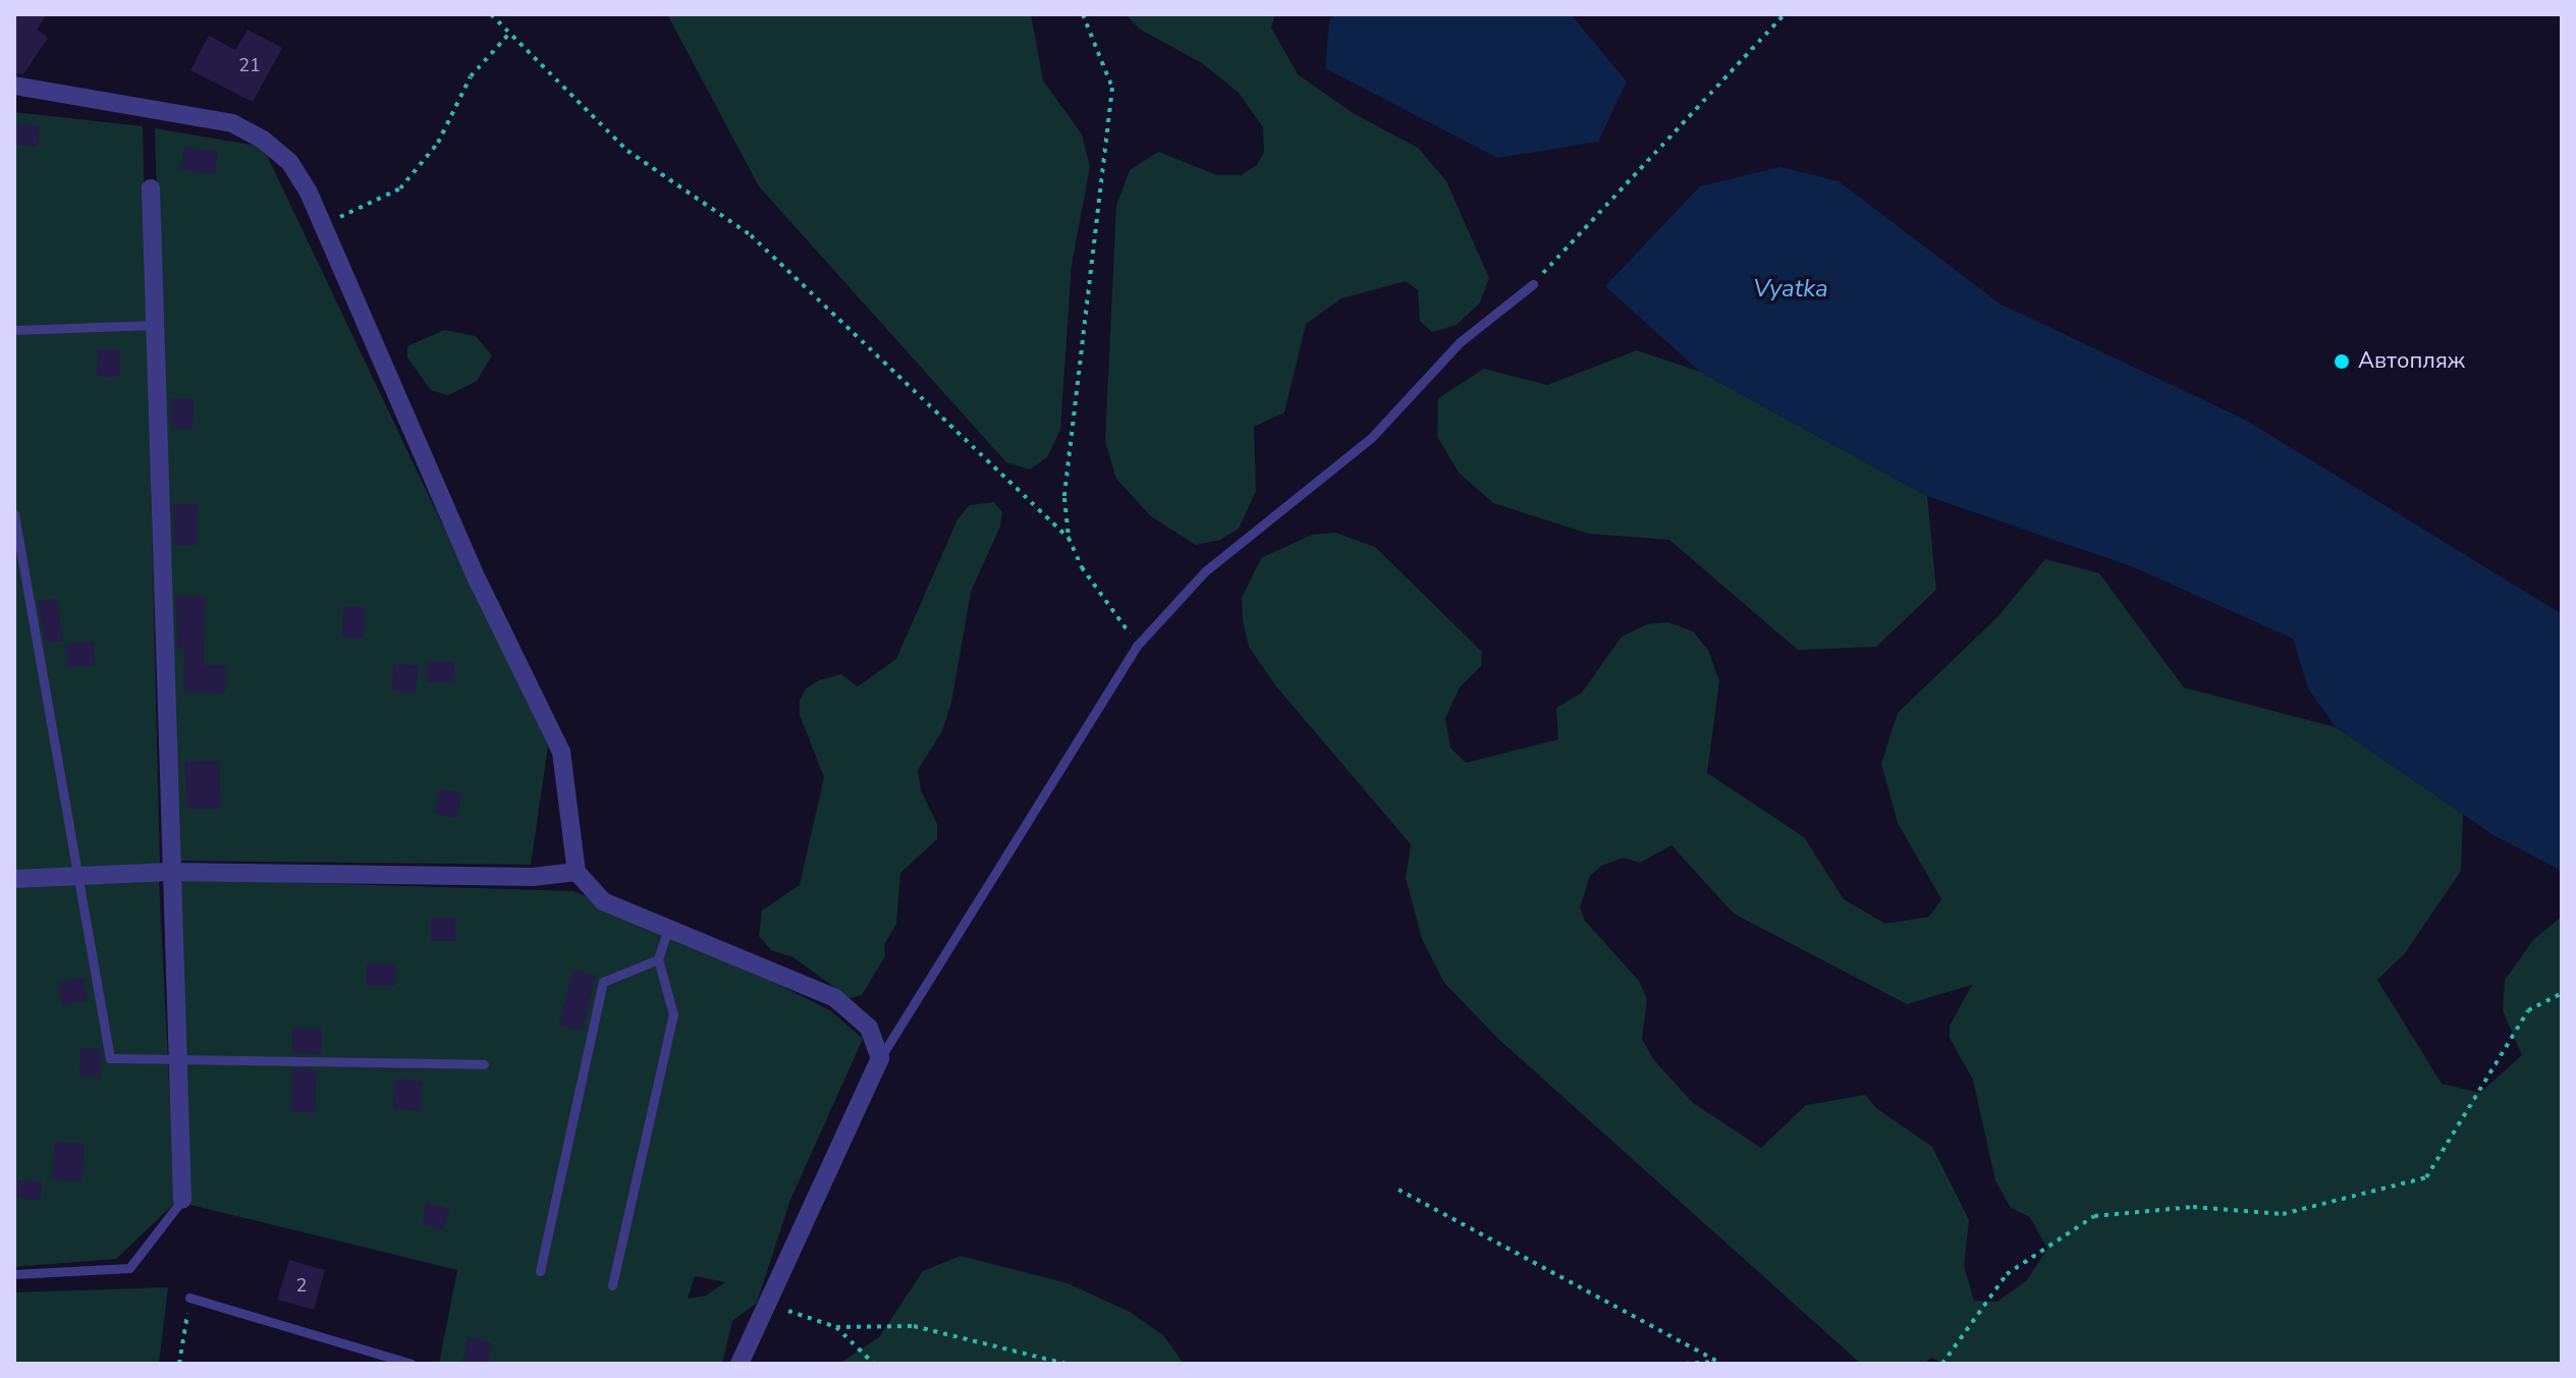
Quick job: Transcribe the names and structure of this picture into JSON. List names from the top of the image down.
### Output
{
  "water": ["Vyatka"],
  "places": ["Автопляж"],
  "house_numbers": ["21", "2"]
}
